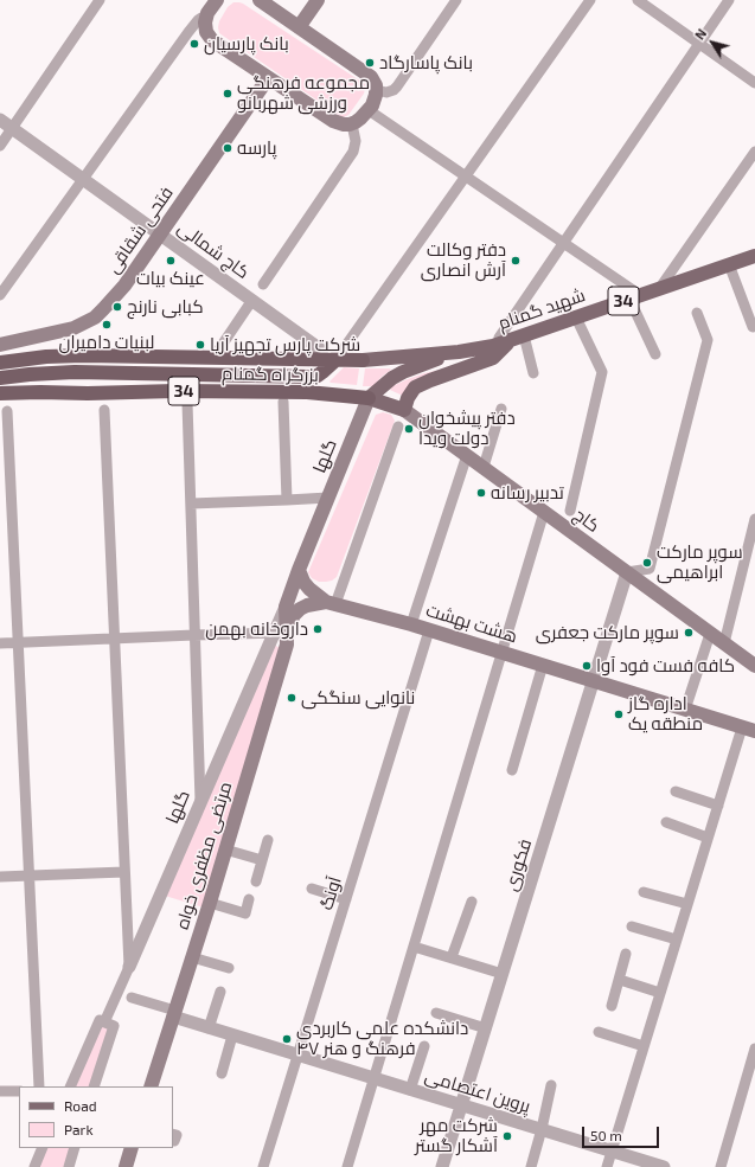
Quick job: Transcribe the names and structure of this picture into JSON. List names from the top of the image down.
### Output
{
  "streets": {
    "highway": ["34", "بزرگراه گمنام"],
    "main road": [
      "فتحی شقاقی",
      "شهید گمنام",
      "گلها",
      "کاج",
      "هشت بهشت",
      "مرتضی مظفری خواه"
    ],
    "street": [
      "کاج شمالی",
      "فکوری",
      "آونگ",
      "پروین اعتصامی"
    ]
  },
  "crossings": [
    ["فتحی شقاقی", "کاج شمالی"],
    ["کاج شمالی", "بزرگراه گمنام"],
    ["34", "شهید گمنام"],
    ["34", "بزرگراه گمنام"],
    ["34", "گلها"],
    ["34", "کاج"],
    ["شهید گمنام", "بزرگراه گمنام"],
    ["بزرگراه گمنام", "گلها"],
    ["بزرگراه گمنام", "کاج"],
    ["گلها", "کاج"],
    ["گلها", "هشت بهشت"],
    ["گلها", "مرتضی مظفری خواه"],
    ["کاج", "فکوری"],
    ["هشت بهشت", "فکوری"],
    ["هشت بهشت", "آونگ"],
    ["مرتضی مظفری خواه", "پروین اعتصامی"],
    ["فکوری", "پروین اعتصامی"],
    ["آونگ", "پروین اعتصامی"]
  ],
  "places": [
    "بانک پارسیان",
    "بانک پاسارگاد",
    "مجموعه فرهنگی ورزشی شهربانو",
    "پارسه",
    "عینک بیات",
    "دفتر وکالت آرش انصاری",
    "کبابی نارنج",
    "لبنیات دامیران",
    "شرکت پارس تجهیز آریا",
    "دفتر پیشخوان دولت ویدا",
    "تدبیر رسانه",
    "سوپر مارکت ابراهیمی",
    "داروخانه بهمن",
    "سوپر مارکت جعفری",
    "کافه فست فود آوا",
    "نانوایی سنگکی",
    "اداره گاز منطقه یک",
    "دانشکده علمی کاربردی فرهنگ و هنر ۴۷",
    "شرکت مهر آشکار گستر"
  ],
  "legend": ["Road", "Park"],
  "scale_bar": "50 m",
  "north": "top left"
}
